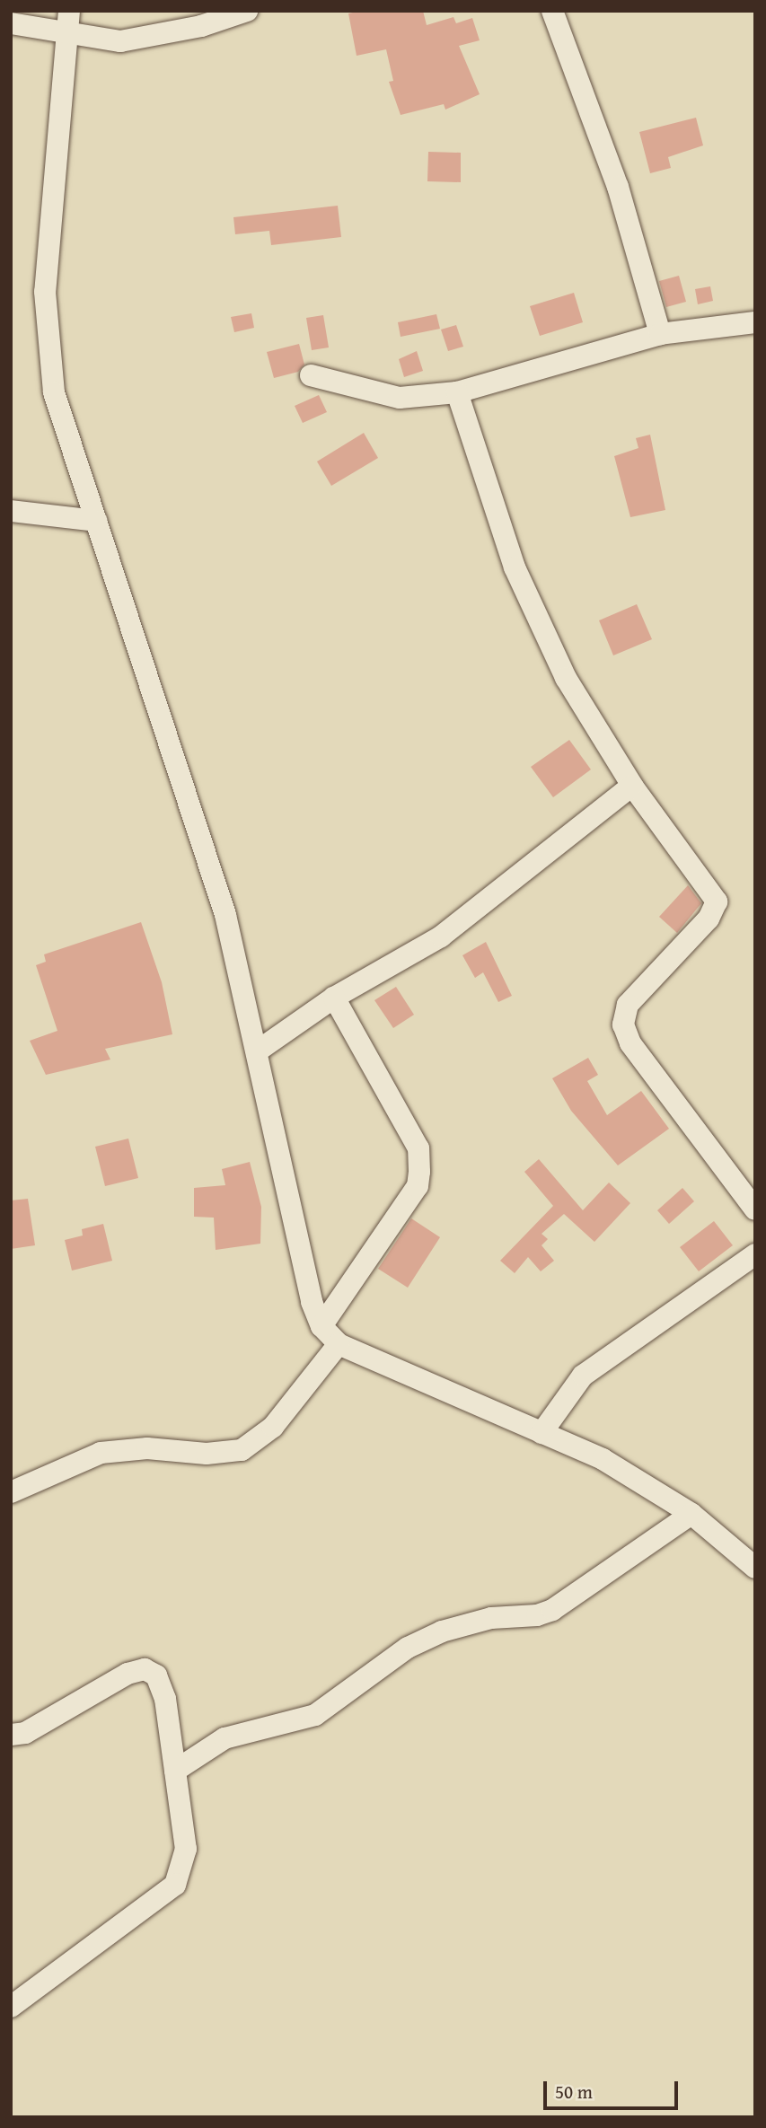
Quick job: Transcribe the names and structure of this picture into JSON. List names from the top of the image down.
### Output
{
  "scale_bar": "50 m"
}
